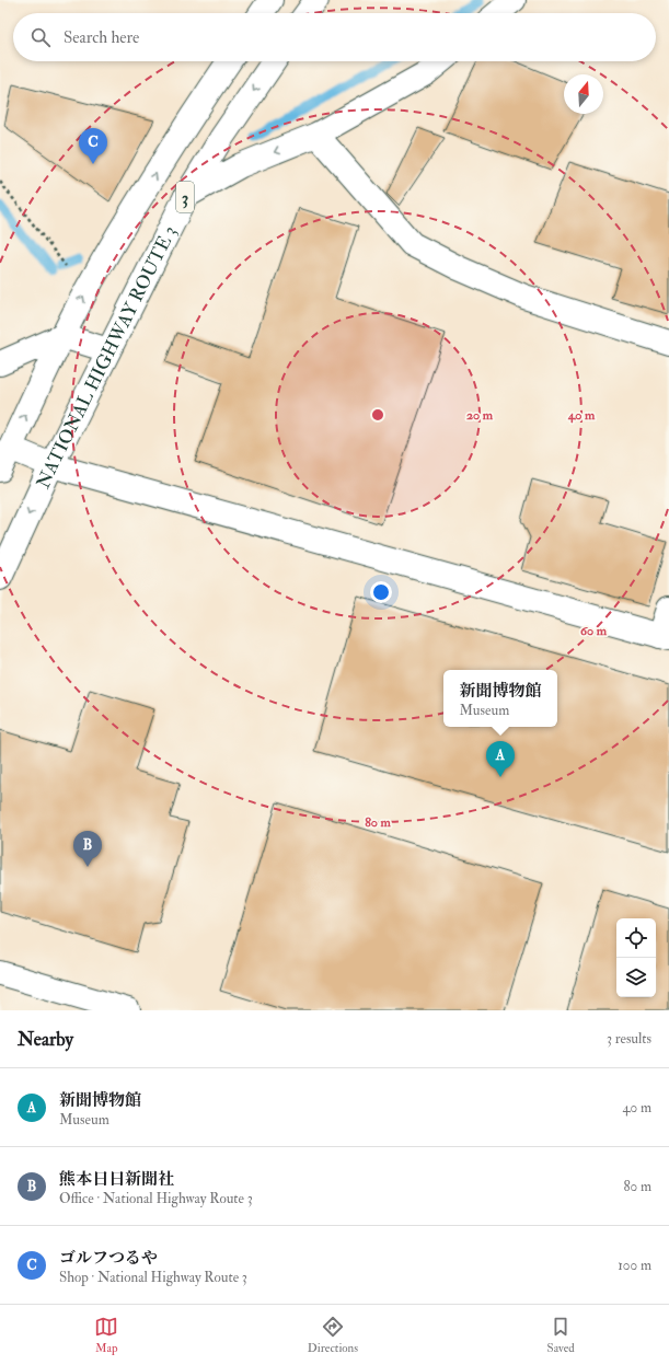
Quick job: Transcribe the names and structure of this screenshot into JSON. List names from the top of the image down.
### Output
{
  "streets": {
    "main road": ["3", "NATIONAL HIGHWAY ROUTE 3"]
  },
  "north": "top",
  "page": {
    "search": "Search here",
    "pins": ["C", "A", "B"],
    "popup": ["新聞博物館", "Museum"],
    "heading": ["Nearby", "3 results"],
    "list": [
      {
        "mark": "A",
        "name": "新聞博物館",
        "note": "Museum",
        "value": "40 m"
      },
      {
        "mark": "B",
        "name": "熊本日日新聞社",
        "note": "Office · National Highway Route 3",
        "value": "80 m"
      },
      {
        "mark": "C",
        "name": "ゴルフつるや",
        "note": "Shop · National Highway Route 3",
        "value": "100 m"
      }
    ],
    "nav": ["Map", "Directions", "Saved"]
  },
  "rings": [
    "20 m",
    "40 m",
    "60 m",
    "80 m"
  ]
}
